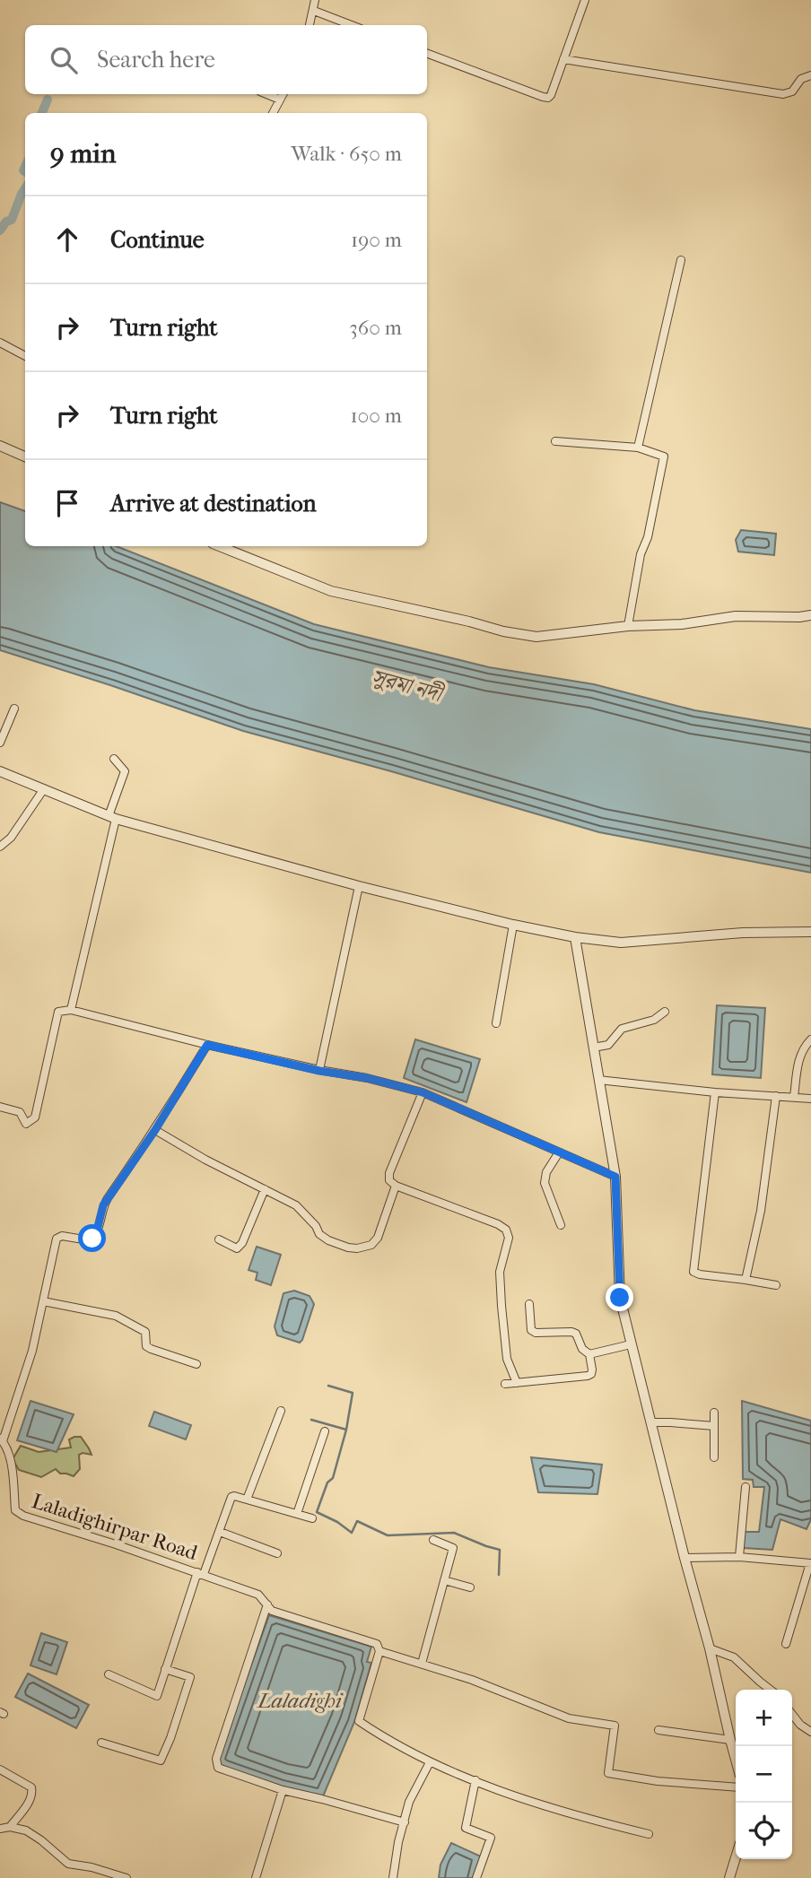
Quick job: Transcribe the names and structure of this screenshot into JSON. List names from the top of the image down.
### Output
{
  "streets": {
    "street": ["Laladighirpar Road"]
  },
  "water": ["সুরমা নদী", "Laladighi"],
  "page": {
    "search": "Search here",
    "heading": ["9 min", "Walk · 650 m"],
    "list": [
      ["Continue", "190 m"],
      ["Turn right", "360 m"],
      ["Turn right", "100 m"],
      "Arrive at destination"
    ],
    "map_buttons": ["+", "−"]
  }
}
